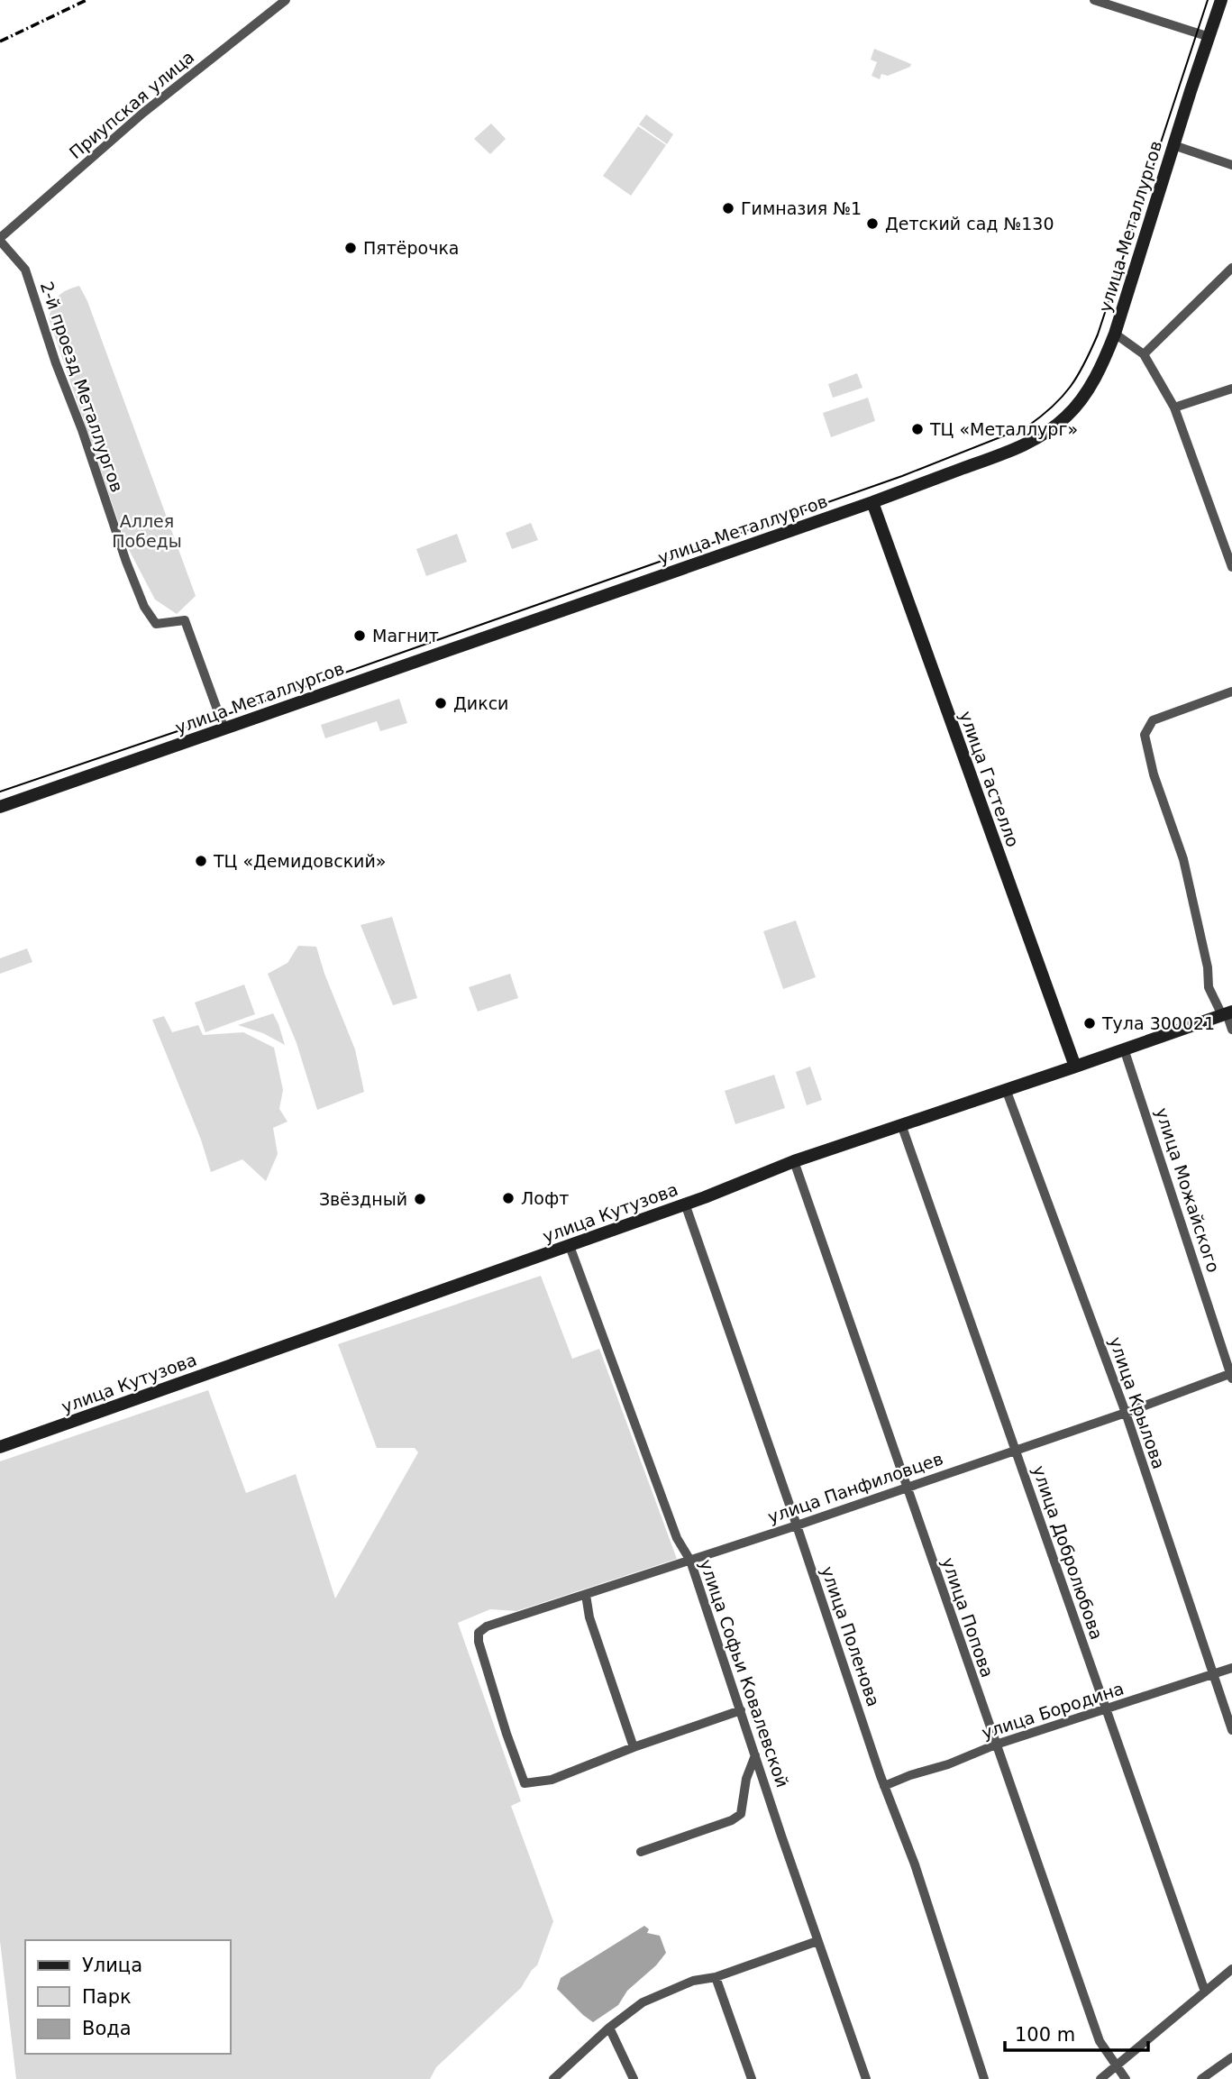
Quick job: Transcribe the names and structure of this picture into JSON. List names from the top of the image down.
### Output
{
  "streets": {
    "main road": ["улица Металлургов", "улица Гастелло", "улица Кутузова"],
    "street": [
      "Приупская улица",
      "2-й проезд Металлургов",
      "улица Можайского",
      "улица Крылова",
      "улица Панфиловцев",
      "улица Добролюбова",
      "улица Попова",
      "улица Поленова",
      "улица Софьи Ковалевской",
      "улица Бородина"
    ]
  },
  "crossings": [
    ["Приупская улица", "2-й проезд Металлургов"],
    ["улица Металлургов", "2-й проезд Металлургов"],
    ["улица Металлургов", "улица Гастелло"],
    ["улица Гастелло", "улица Кутузова"],
    ["улица Можайского", "улица Кутузова"],
    ["улица Можайского", "улица Панфиловцев"],
    ["улица Кутузова", "улица Крылова"],
    ["улица Кутузова", "улица Добролюбова"],
    ["улица Кутузова", "улица Попова"],
    ["улица Кутузова", "улица Поленова"],
    ["улица Кутузова", "улица Софьи Ковалевской"],
    ["улица Крылова", "улица Панфиловцев"],
    ["улица Крылова", "улица Бородина"],
    ["улица Панфиловцев", "улица Добролюбова"],
    ["улица Панфиловцев", "улица Попова"],
    ["улица Панфиловцев", "улица Поленова"],
    ["улица Панфиловцев", "улица Софьи Ковалевской"],
    ["улица Добролюбова", "улица Бородина"],
    ["улица Попова", "улица Бородина"],
    ["улица Поленова", "улица Бородина"]
  ],
  "parks": ["Аллея Победы"],
  "places": [
    "Гимназия №1",
    "Детский сад №130",
    "Пятёрочка",
    "ТЦ «Металлург»",
    "Магнит",
    "Дикси",
    "ТЦ «Демидовский»",
    "Тула 300021",
    "Лофт",
    "Звёздный"
  ],
  "legend": ["Улица", "Парк", "Вода"],
  "scale_bar": "100 m"
}
